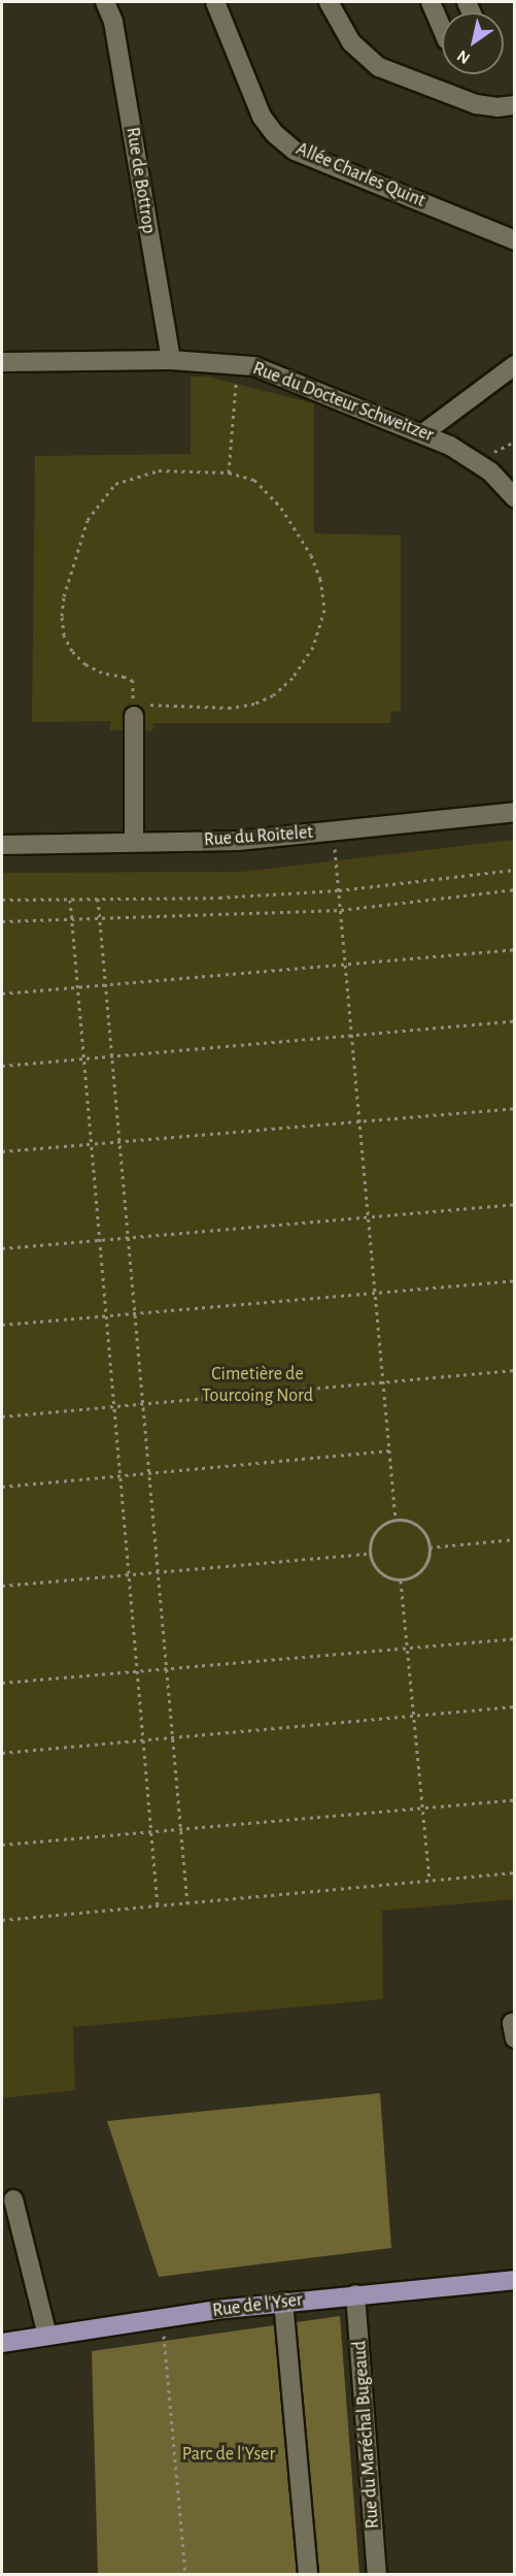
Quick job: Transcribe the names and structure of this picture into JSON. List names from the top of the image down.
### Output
{
  "streets": {
    "main road": ["Rue de l'Yser"],
    "street": [
      "Allée Charles Quint",
      "Rue de Bottrop",
      "Rue du Docteur Schweitzer",
      "Rue du Roitelet",
      "Rue du Maréchal Bugeaud"
    ]
  },
  "crossings": [
    ["Rue de Bottrop", "Rue du Docteur Schweitzer"],
    ["Rue de l'Yser", "Rue du Maréchal Bugeaud"]
  ],
  "parks": ["Cimetière de Tourcoing Nord", "Parc de l'Yser"],
  "north": "bottom left"
}
